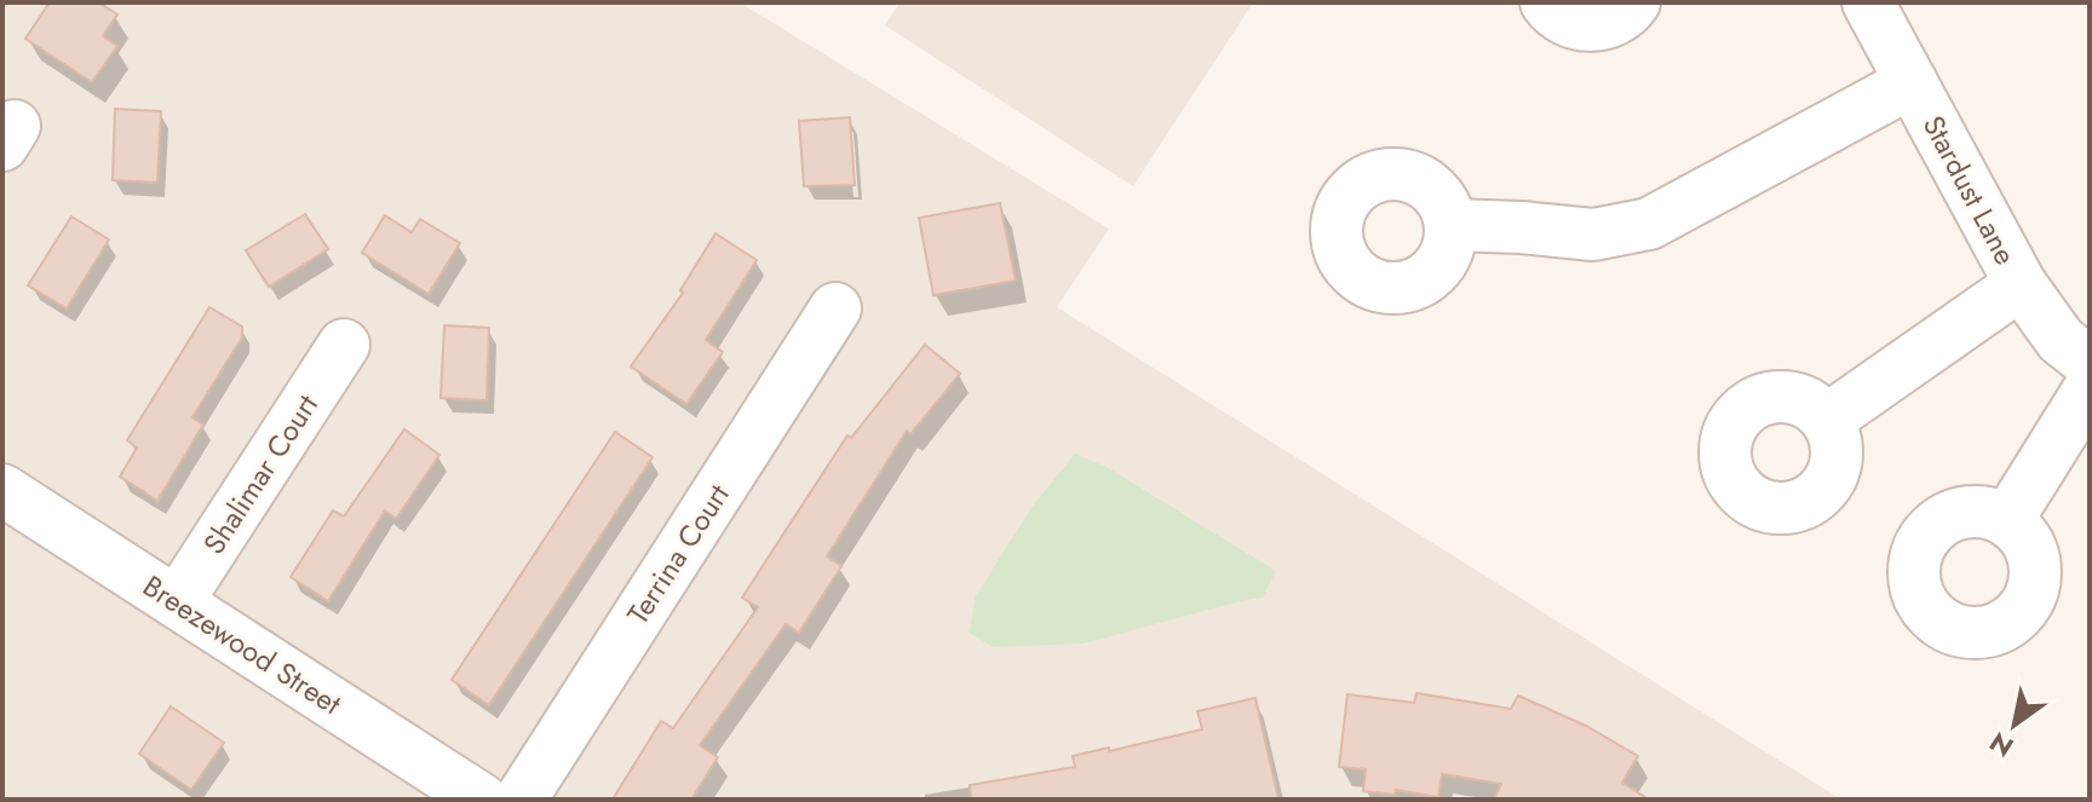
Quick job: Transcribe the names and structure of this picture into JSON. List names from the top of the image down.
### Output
{
  "streets": {
    "street": [
      "Stardust Lane",
      "Shalimar Court",
      "Terrina Court",
      "Breezewood Street"
    ]
  },
  "crossings": [
    ["Shalimar Court", "Breezewood Street"]
  ],
  "north": "bottom left"
}
